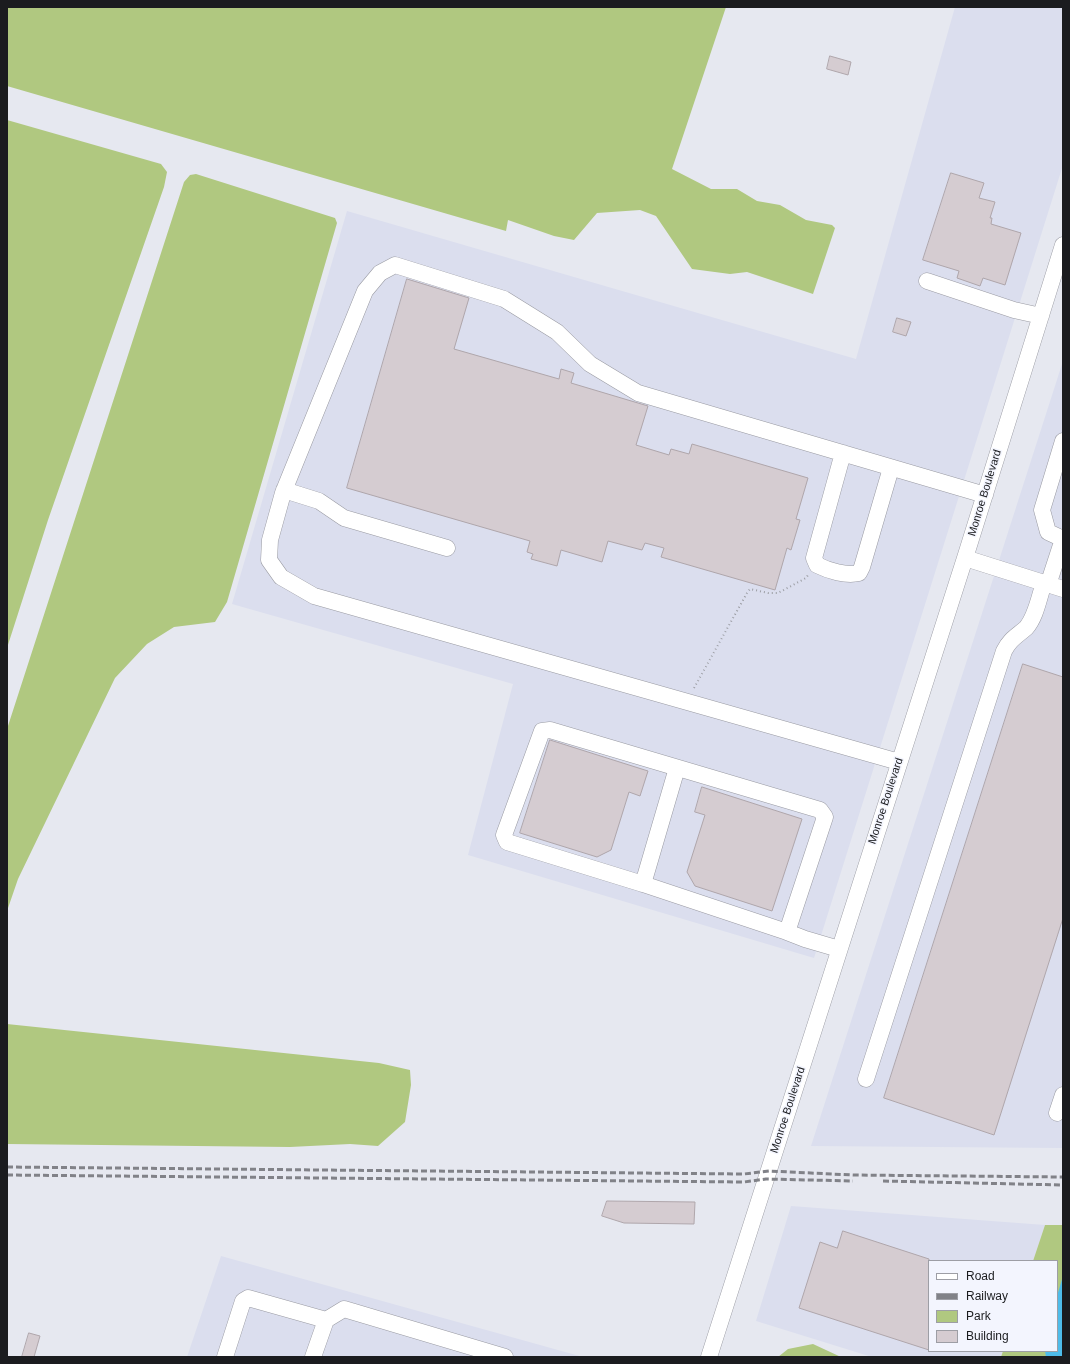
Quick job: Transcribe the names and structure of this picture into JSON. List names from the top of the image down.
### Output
{
  "streets": {
    "street": ["Monroe Boulevard"]
  },
  "legend": [
    "Road",
    "Railway",
    "Park",
    "Building"
  ]
}
